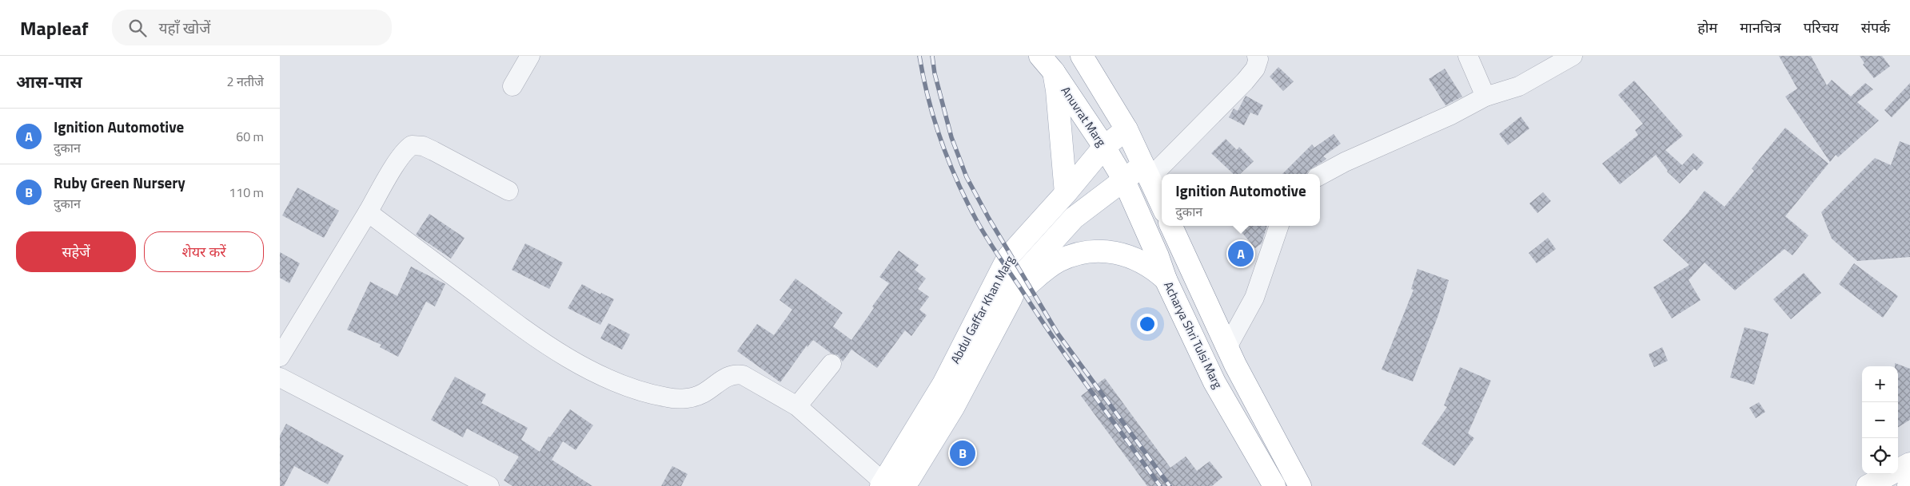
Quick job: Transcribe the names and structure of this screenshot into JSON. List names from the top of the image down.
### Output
{
  "streets": {
    "main road": ["Anuvrat Marg", "Abdul Gaffar Khan Marg", "Acharya Shri Tulsi Marg"]
  },
  "crossings": [
    ["Anuvrat Marg", "Abdul Gaffar Khan Marg"],
    ["Anuvrat Marg", "Acharya Shri Tulsi Marg"],
    ["Abdul Gaffar Khan Marg", "Acharya Shri Tulsi Marg"]
  ],
  "page": {
    "header": "Mapleaf",
    "search": "यहाँ खोजें",
    "nav": [
      "होम",
      "मानचित्र",
      "परिचय",
      "संपर्क"
    ],
    "heading": ["आस-पास", "2 नतीजे"],
    "list": [
      {
        "mark": "A",
        "name": "Ignition Automotive",
        "note": "दुकान",
        "value": "60 m"
      },
      {
        "mark": "B",
        "name": "Ruby Green Nursery",
        "note": "दुकान",
        "value": "110 m"
      }
    ],
    "popup": ["Ignition Automotive", "दुकान"],
    "buttons": ["सहेजें", "शेयर करें"],
    "pins": ["A", "B"],
    "map_buttons": ["+", "−"]
  }
}
